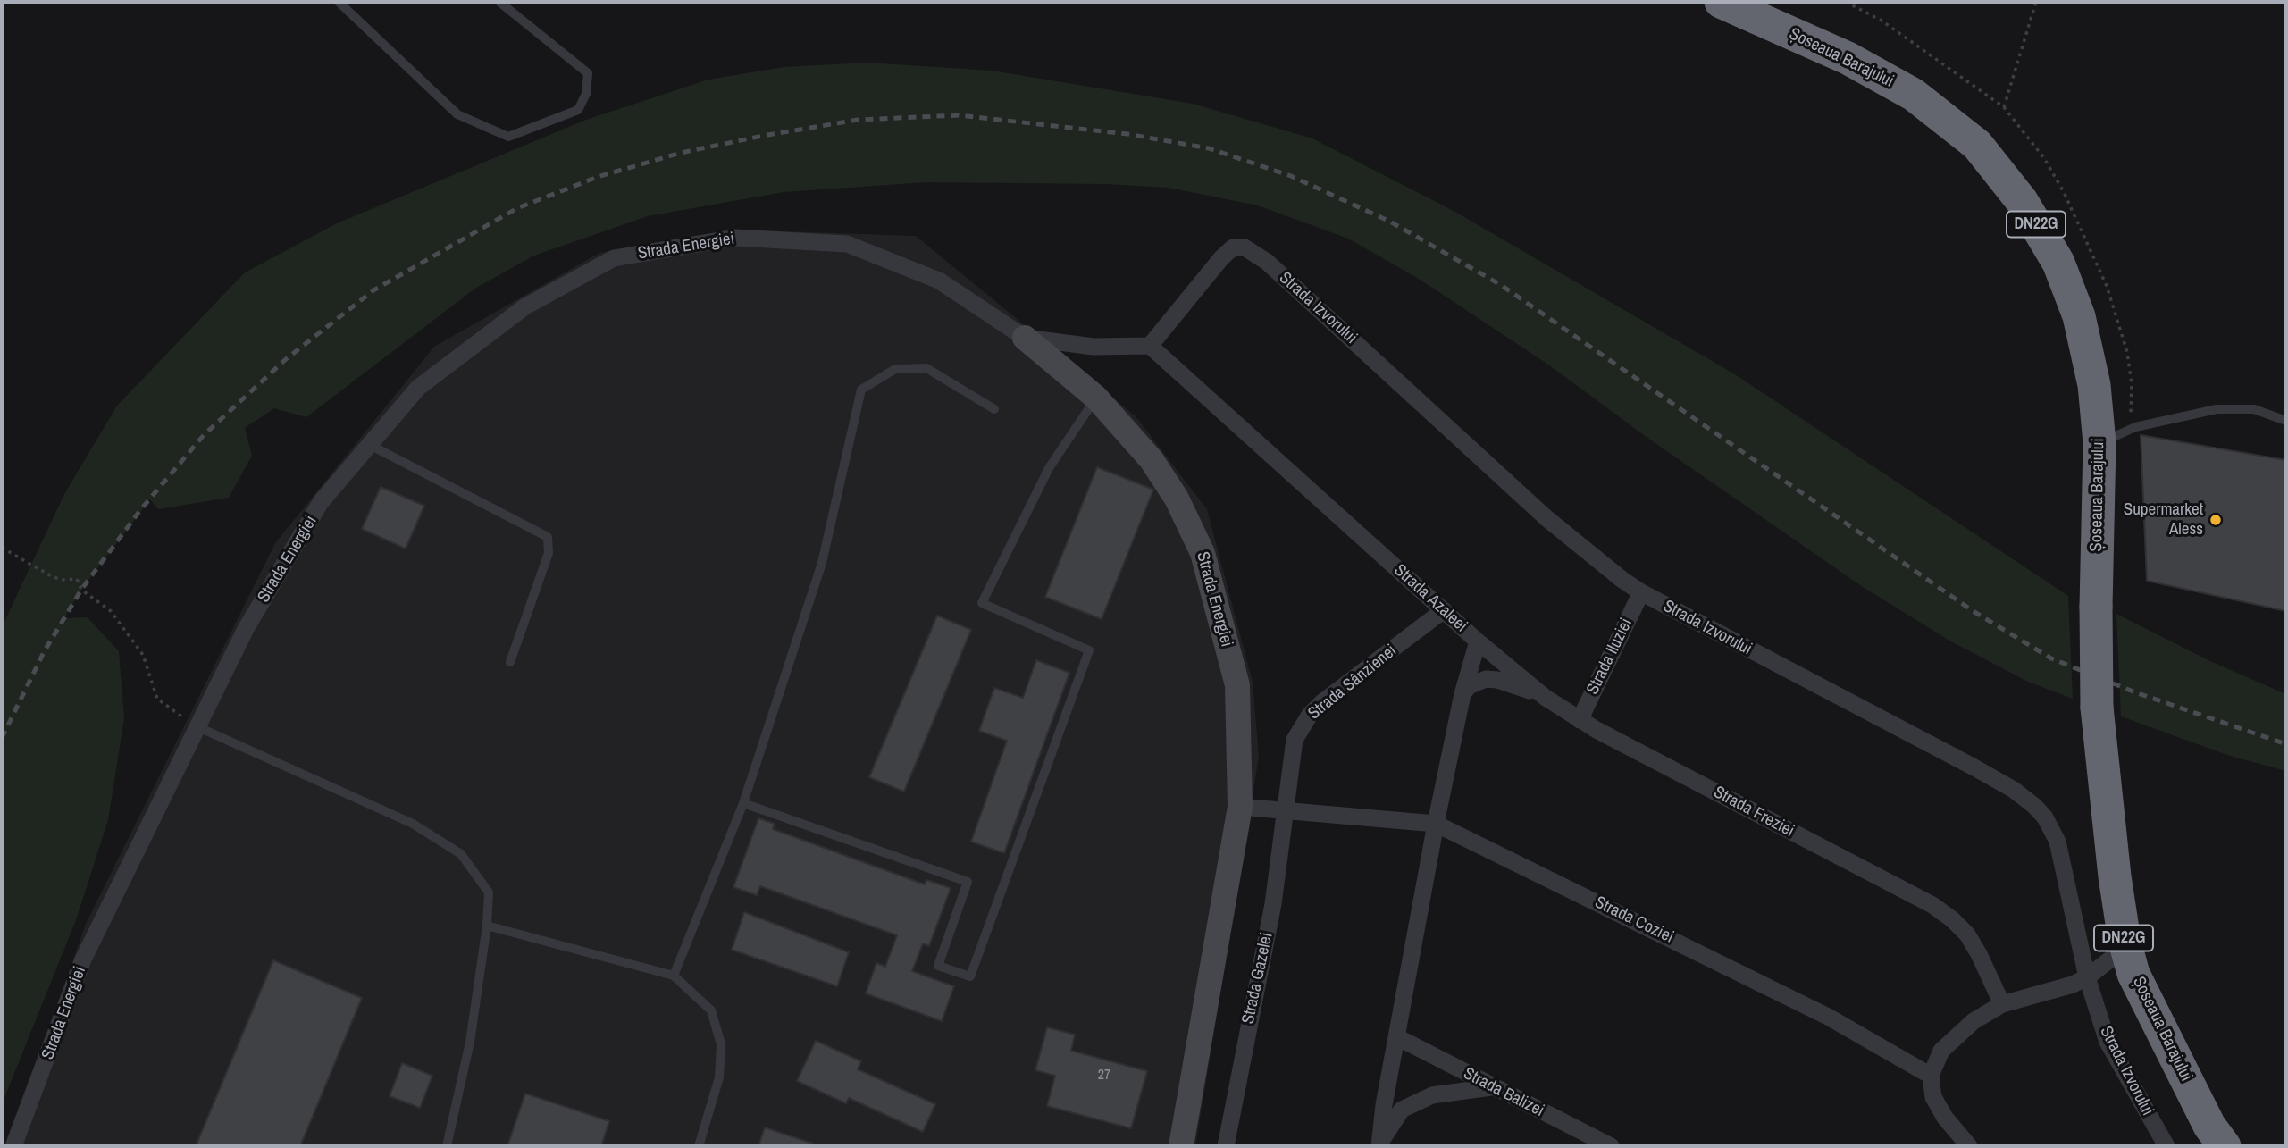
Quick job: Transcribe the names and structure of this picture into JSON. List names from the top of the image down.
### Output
{
  "streets": {
    "highway": ["Șoseaua Barajului", "DN22G"],
    "street": [
      "Strada Energiei",
      "Strada Izvorului",
      "Strada Azaleei",
      "Strada Iluziei",
      "Strada Sânzienei",
      "Strada Freziei",
      "Strada Coziei",
      "Strada Gazelei",
      "Strada Balizei"
    ]
  },
  "crossings": [
    ["Strada Energiei", "Strada Coziei"],
    ["Strada Izvorului", "Strada Azaleei"],
    ["Strada Izvorului", "Strada Iluziei"],
    ["Strada Azaleei", "Strada Sânzienei"],
    ["Strada Azaleei", "Strada Freziei"],
    ["Strada Azaleei", "Strada Coziei"],
    ["Strada Azaleei", "Strada Balizei"],
    ["Strada Iluziei", "Strada Freziei"],
    ["Strada Sânzienei", "Strada Coziei"],
    ["Strada Sânzienei", "Strada Gazelei"],
    ["Strada Coziei", "Strada Gazelei"]
  ],
  "places": ["Supermarket Aless"],
  "house_numbers": ["27"]
}
